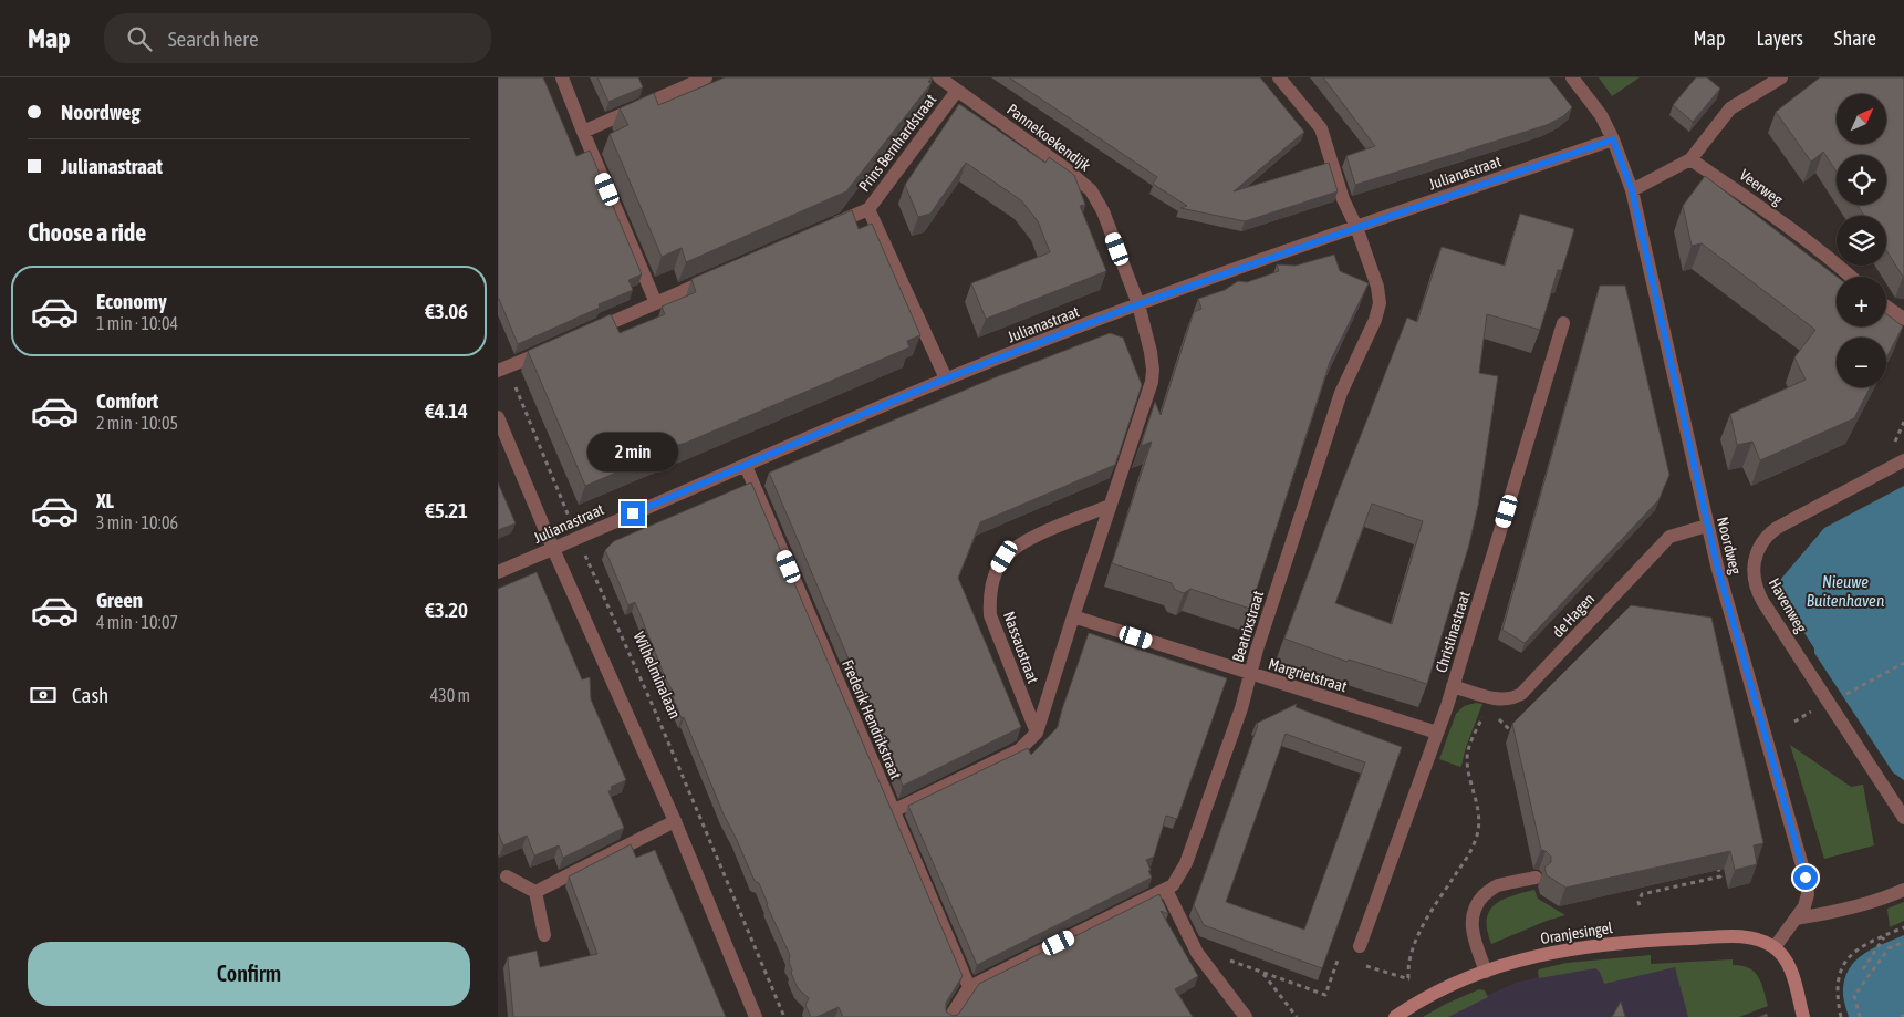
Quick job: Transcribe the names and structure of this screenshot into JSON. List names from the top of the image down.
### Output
{
  "streets": {
    "street": [
      "Pannekoekendijk",
      "Prins Bernhardstraat",
      "Julianastraat",
      "Veerweg",
      "Noordweg",
      "Havenweg",
      "de Hagen",
      "Beatrixstraat",
      "Christinastraat",
      "Nassaustraat",
      "Margrietstraat",
      "Frederik Hendrikstraat",
      "Oranjesingel"
    ],
    "path": ["Wilhelminalaan"]
  },
  "crossings": [
    ["Pannekoekendijk", "Prins Bernhardstraat"],
    ["Pannekoekendijk", "Julianastraat"],
    ["Pannekoekendijk", "Nassaustraat"],
    ["Julianastraat", "Noordweg"],
    ["Julianastraat", "Beatrixstraat"],
    ["Julianastraat", "Nassaustraat"],
    ["Julianastraat", "Wilhelminalaan"],
    ["Julianastraat", "Frederik Hendrikstraat"],
    ["Noordweg", "de Hagen"],
    ["Noordweg", "Oranjesingel"],
    ["de Hagen", "Christinastraat"],
    ["Beatrixstraat", "Margrietstraat"],
    ["Christinastraat", "Margrietstraat"],
    ["Nassaustraat", "Margrietstraat"],
    ["Nassaustraat", "Frederik Hendrikstraat"]
  ],
  "water": ["Nieuwe Buitenhaven"],
  "north": "top right",
  "page": {
    "header": "Map",
    "search": "Search here",
    "nav": ["Map", "Layers", "Share"],
    "banner": ["Noordweg", "Julianastraat"],
    "map_buttons": ["+", "−"],
    "heading": "Choose a ride",
    "list": [
      {
        "name": "Economy",
        "note": "1 min · 10:04",
        "value": "€3.06"
      },
      {
        "name": "Comfort",
        "note": "2 min · 10:05",
        "value": "€4.14"
      },
      {
        "name": "XL",
        "note": "3 min · 10:06",
        "value": "€5.21"
      },
      {
        "name": "Green",
        "note": "4 min · 10:07",
        "value": "€3.20"
      }
    ],
    "bubble": "2 min",
    "pay": ["Cash", "430 m"],
    "buttons": "Confirm"
  }
}
